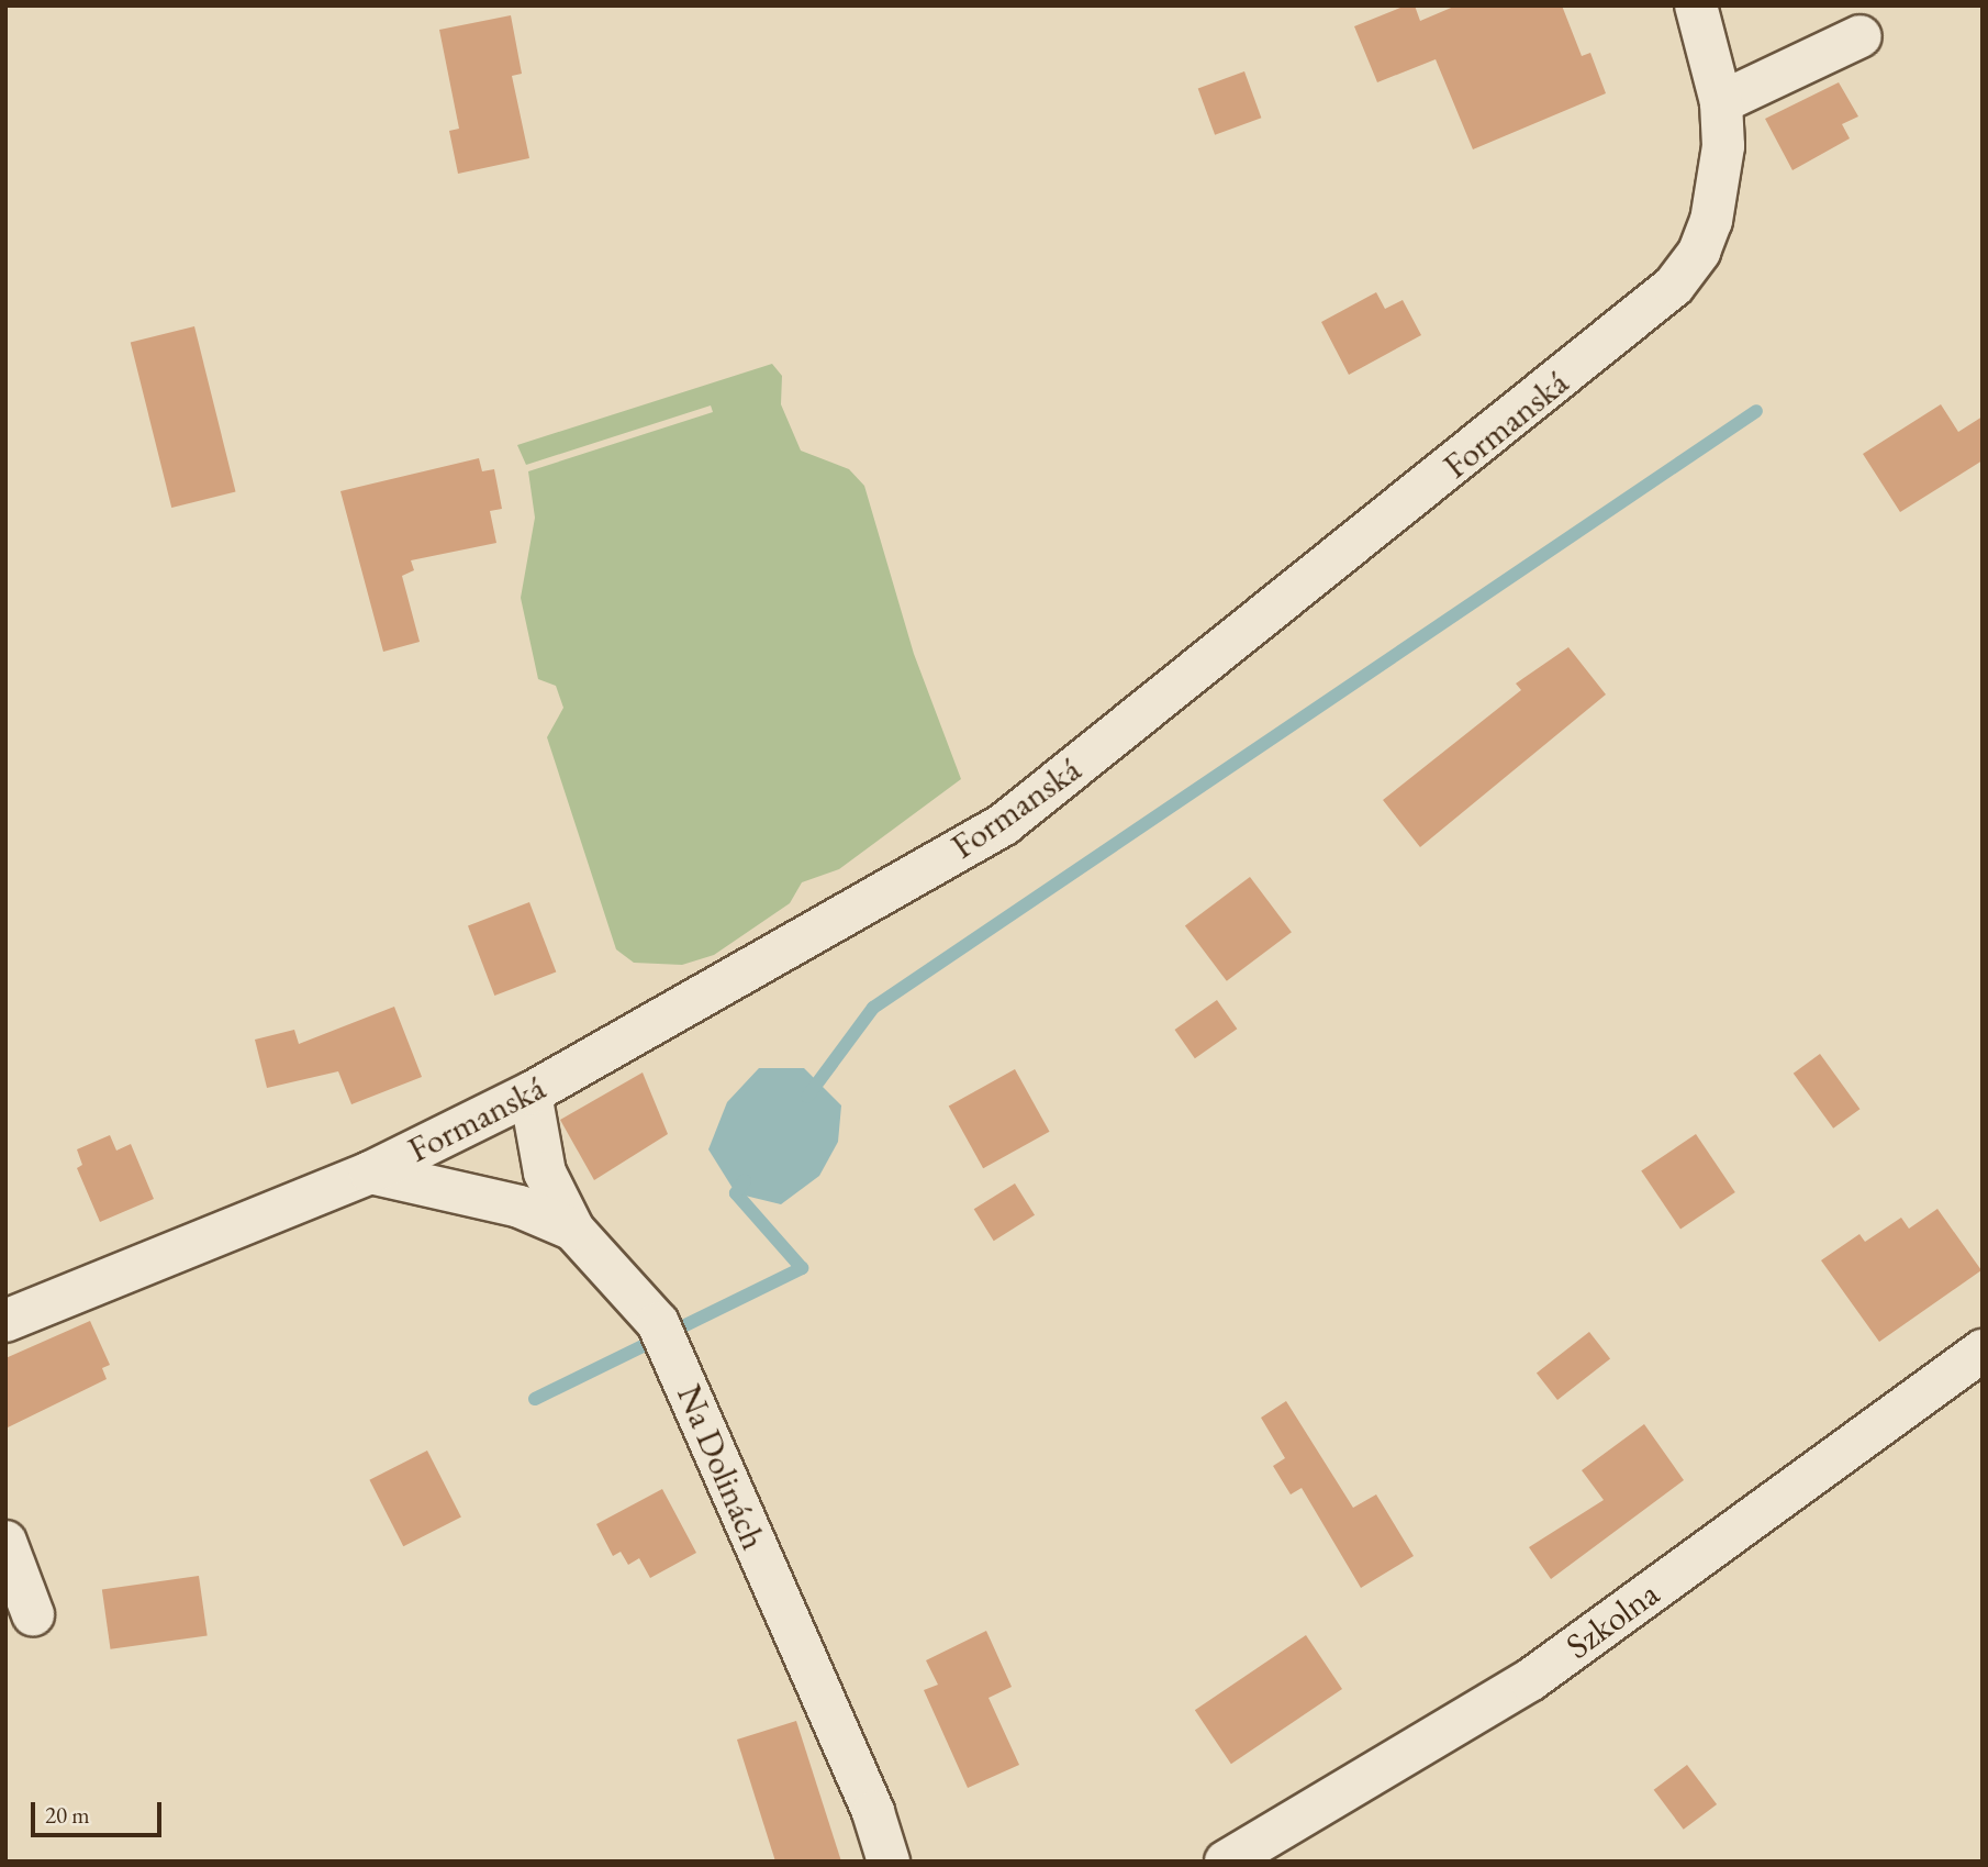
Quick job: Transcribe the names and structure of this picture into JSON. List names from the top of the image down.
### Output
{
  "streets": {
    "street": ["Formanská", "Na Dolinách", "Szkolna"]
  },
  "crossings": [
    ["Formanská", "Na Dolinách"]
  ],
  "scale_bar": "20 m"
}
